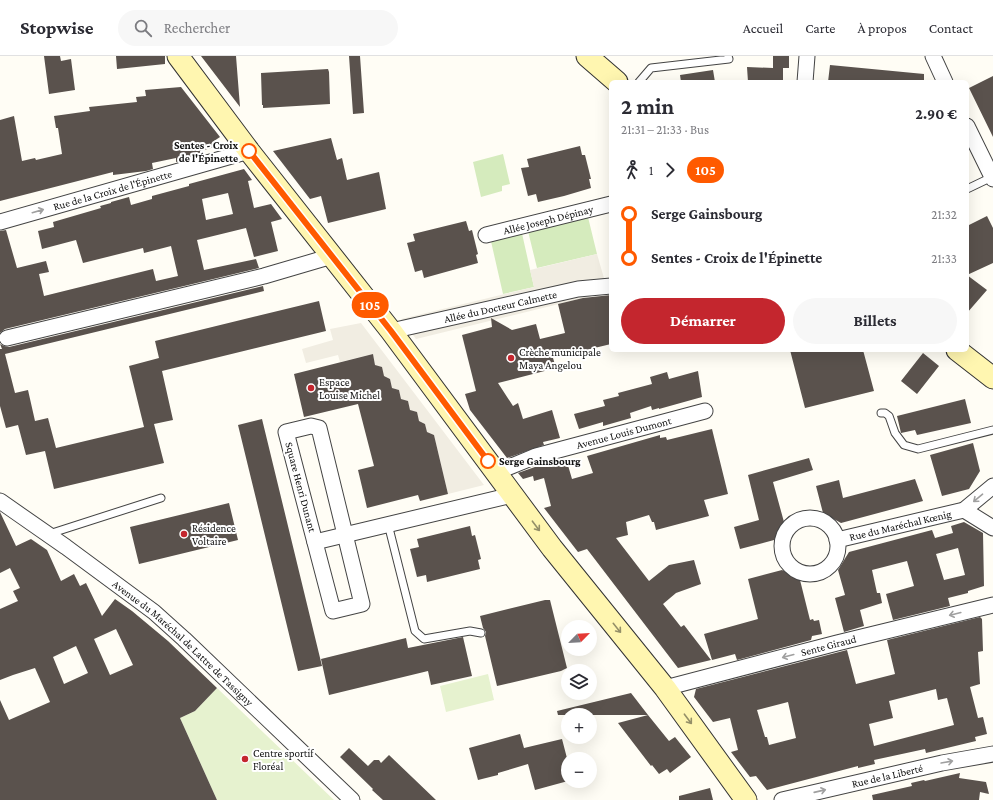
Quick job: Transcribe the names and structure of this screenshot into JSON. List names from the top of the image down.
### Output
{
  "streets": {
    "street": [
      "Rue de la Croix de l'Épinette",
      "Allée Joseph Dépinay",
      "Allée du Docteur Calmette",
      "Avenue Louis Dumont",
      "Square Henri Dunant",
      "Rue du Maréchal Kœnig",
      "Avenue du Maréchal de Lattre de Tassigny",
      "Sente Giraud",
      "Rue de la Liberté"
    ]
  },
  "one_way": ["Sente Giraud", "Rue de la Liberté"],
  "places": [
    "Sentes - Croix de l'Épinette",
    "Crèche municipale Maya Angelou",
    "Espace Louise Michel",
    "Serge Gainsbourg",
    "Résidence Voltaire",
    "Centre sportif Floréal"
  ],
  "lines": ["bus line 105"],
  "north": "top right",
  "page": {
    "header": "Stopwise",
    "search": "Rechercher",
    "nav": [
      "Accueil",
      "Carte",
      "À propos",
      "Contact"
    ],
    "on_map": "105",
    "heading": ["2 min", "21:31 – 21:33 · Bus", "2.90 €"],
    "legs": ["1", "105"],
    "list": [
      {
        "name": "Serge Gainsbourg",
        "value": "21:32"
      },
      {
        "name": "Sentes - Croix de l'Épinette",
        "value": "21:33"
      }
    ],
    "buttons": ["Démarrer", "Billets"],
    "map_buttons": ["+", "−"]
  }
}
